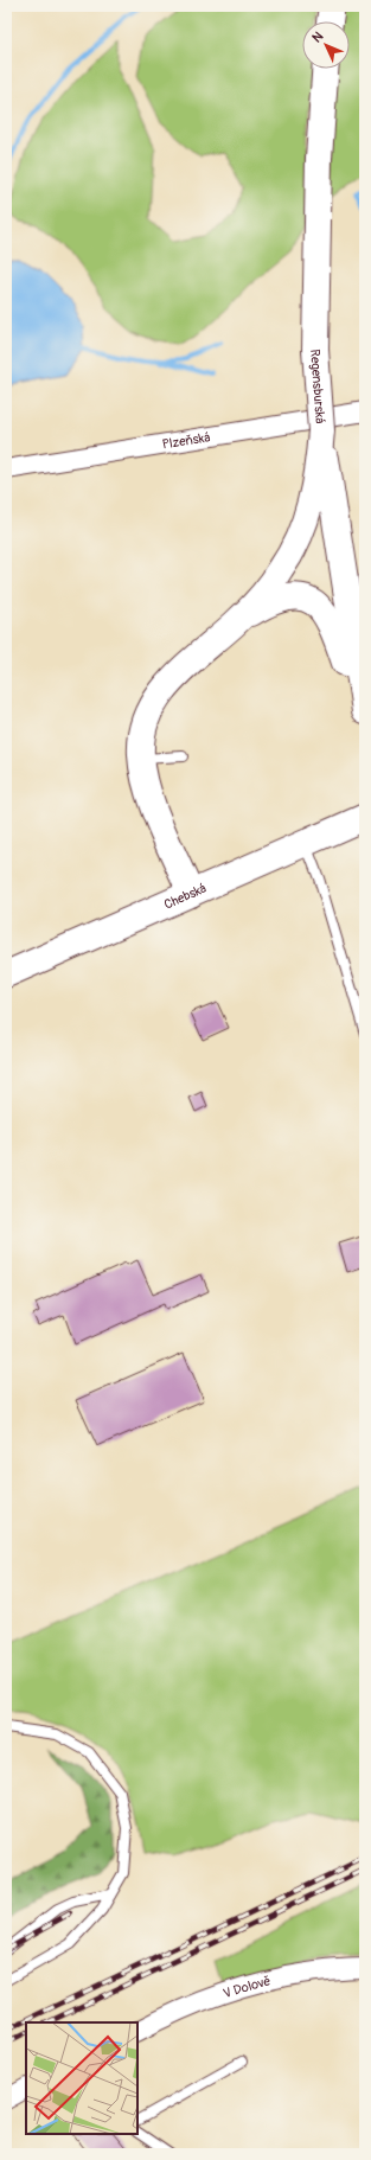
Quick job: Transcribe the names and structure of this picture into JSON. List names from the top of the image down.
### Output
{
  "streets": {
    "main road": ["Regensburská", "Chebská"],
    "street": ["Plzeňská", "V Dolově"]
  },
  "north": "top left"
}
